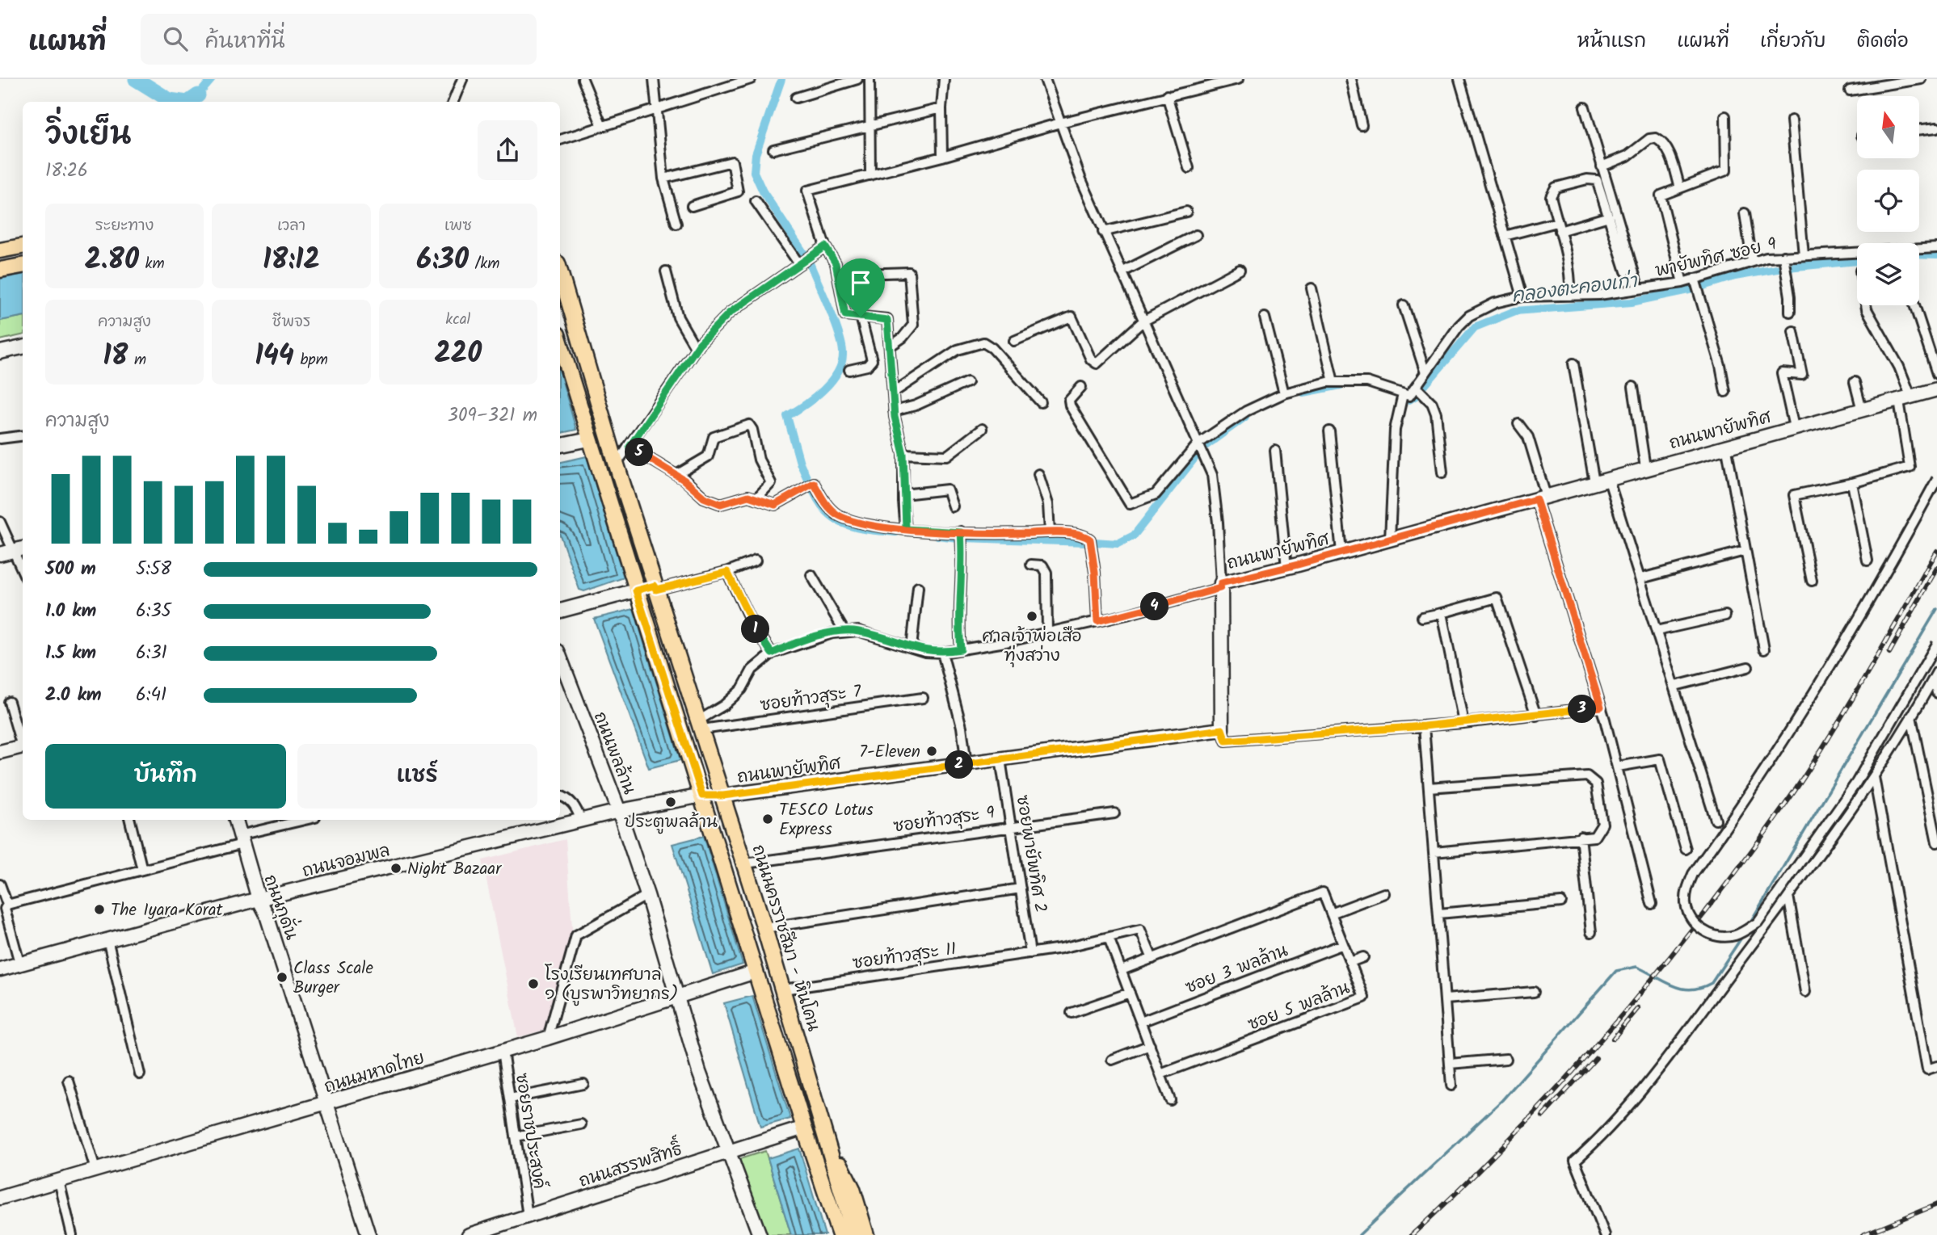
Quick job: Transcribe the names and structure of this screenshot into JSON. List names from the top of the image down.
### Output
{
  "streets": {
    "main road": ["ถนนนครราชสีมา - หินโคน"],
    "street": [
      "พายัพทิศ ซอย 9",
      "ถนนพายัพทิศ",
      "ซอยท้าวสุระ 7",
      "ถนนพลล้าน",
      "ซอยท้าวสุระ 9",
      "ซอยพายัพทิศ 2",
      "ถนนจอมพล",
      "ถนนกุดั่น",
      "ซอยท้าวสุระ 11",
      "ซอย 3 พลล้าน",
      "ซอย 5 พลล้าน",
      "ถนนมหาดไทย",
      "ซอยราชประสงค์",
      "ถนนสรรพสิทธิ์"
    ]
  },
  "crossings": [
    ["พายัพทิศ ซอย 9", "ถนนพายัพทิศ"],
    ["ถนนพายัพทิศ", "ซอยพายัพทิศ 2"],
    ["ถนนพายัพทิศ", "ถนนนครราชสีมา - หินโคน"],
    ["ซอยท้าวสุระ 7", "ถนนนครราชสีมา - หินโคน"],
    ["ถนนพลล้าน", "ถนนจอมพล"],
    ["ถนนพลล้าน", "ถนนมหาดไทย"],
    ["ซอยท้าวสุระ 9", "ซอยพายัพทิศ 2"],
    ["ซอยท้าวสุระ 9", "ถนนนครราชสีมา - หินโคน"],
    ["ซอยพายัพทิศ 2", "ซอยท้าวสุระ 11"],
    ["ถนนจอมพล", "ถนนกุดั่น"],
    ["ถนนกุดั่น", "ถนนมหาดไทย"],
    ["ถนนนครราชสีมา - หินโคน", "ซอยท้าวสุระ 11"],
    ["ซอยท้าวสุระ 11", "ซอย 5 พลล้าน"],
    ["ซอย 3 พลล้าน", "ซอย 5 พลล้าน"],
    ["ถนนมหาดไทย", "ซอยราชประสงค์"],
    ["ซอยราชประสงค์", "ถนนสรรพสิทธิ์"]
  ],
  "water": ["คลองตะคองเก่า"],
  "places": [
    "ศาลเจ้าพ่อเสือ ทุ่งสว่าง",
    "7-Eleven",
    "ประตูพลล้าน",
    "TESCO Lotus Express",
    "Night Bazaar",
    "The Iyara Korat",
    "Class Scale Burger",
    "โรงเรียนเทศบาล ๑ (บูรพาวิทยากร)"
  ],
  "north": "top",
  "page": {
    "header": "แผนที่",
    "search": "ค้นหาที่นี่",
    "nav": [
      "หน้าแรก",
      "แผนที่",
      "เกี่ยวกับ",
      "ติดต่อ"
    ],
    "heading": ["วิ่งเย็น", "18:26"],
    "stats": [
      ["ระยะทาง", "2.80 km"],
      ["เวลา", "18:12"],
      ["เพซ", "6:30 /km"],
      ["ความสูง", "18 m"],
      ["ชีพจร", "144 bpm"],
      ["kcal", "220"]
    ],
    "chart": ["ความสูง", "309–321 m"],
    "pins": [
      "5",
      "4",
      "1",
      "3",
      "2"
    ],
    "list": [
      {
        "name": "500 m",
        "note": "5:58"
      },
      {
        "name": "1.0 km",
        "note": "6:35"
      },
      {
        "name": "1.5 km",
        "note": "6:31"
      },
      {
        "name": "2.0 km",
        "note": "6:41"
      }
    ],
    "buttons": ["บันทึก", "แชร์"]
  }
}
